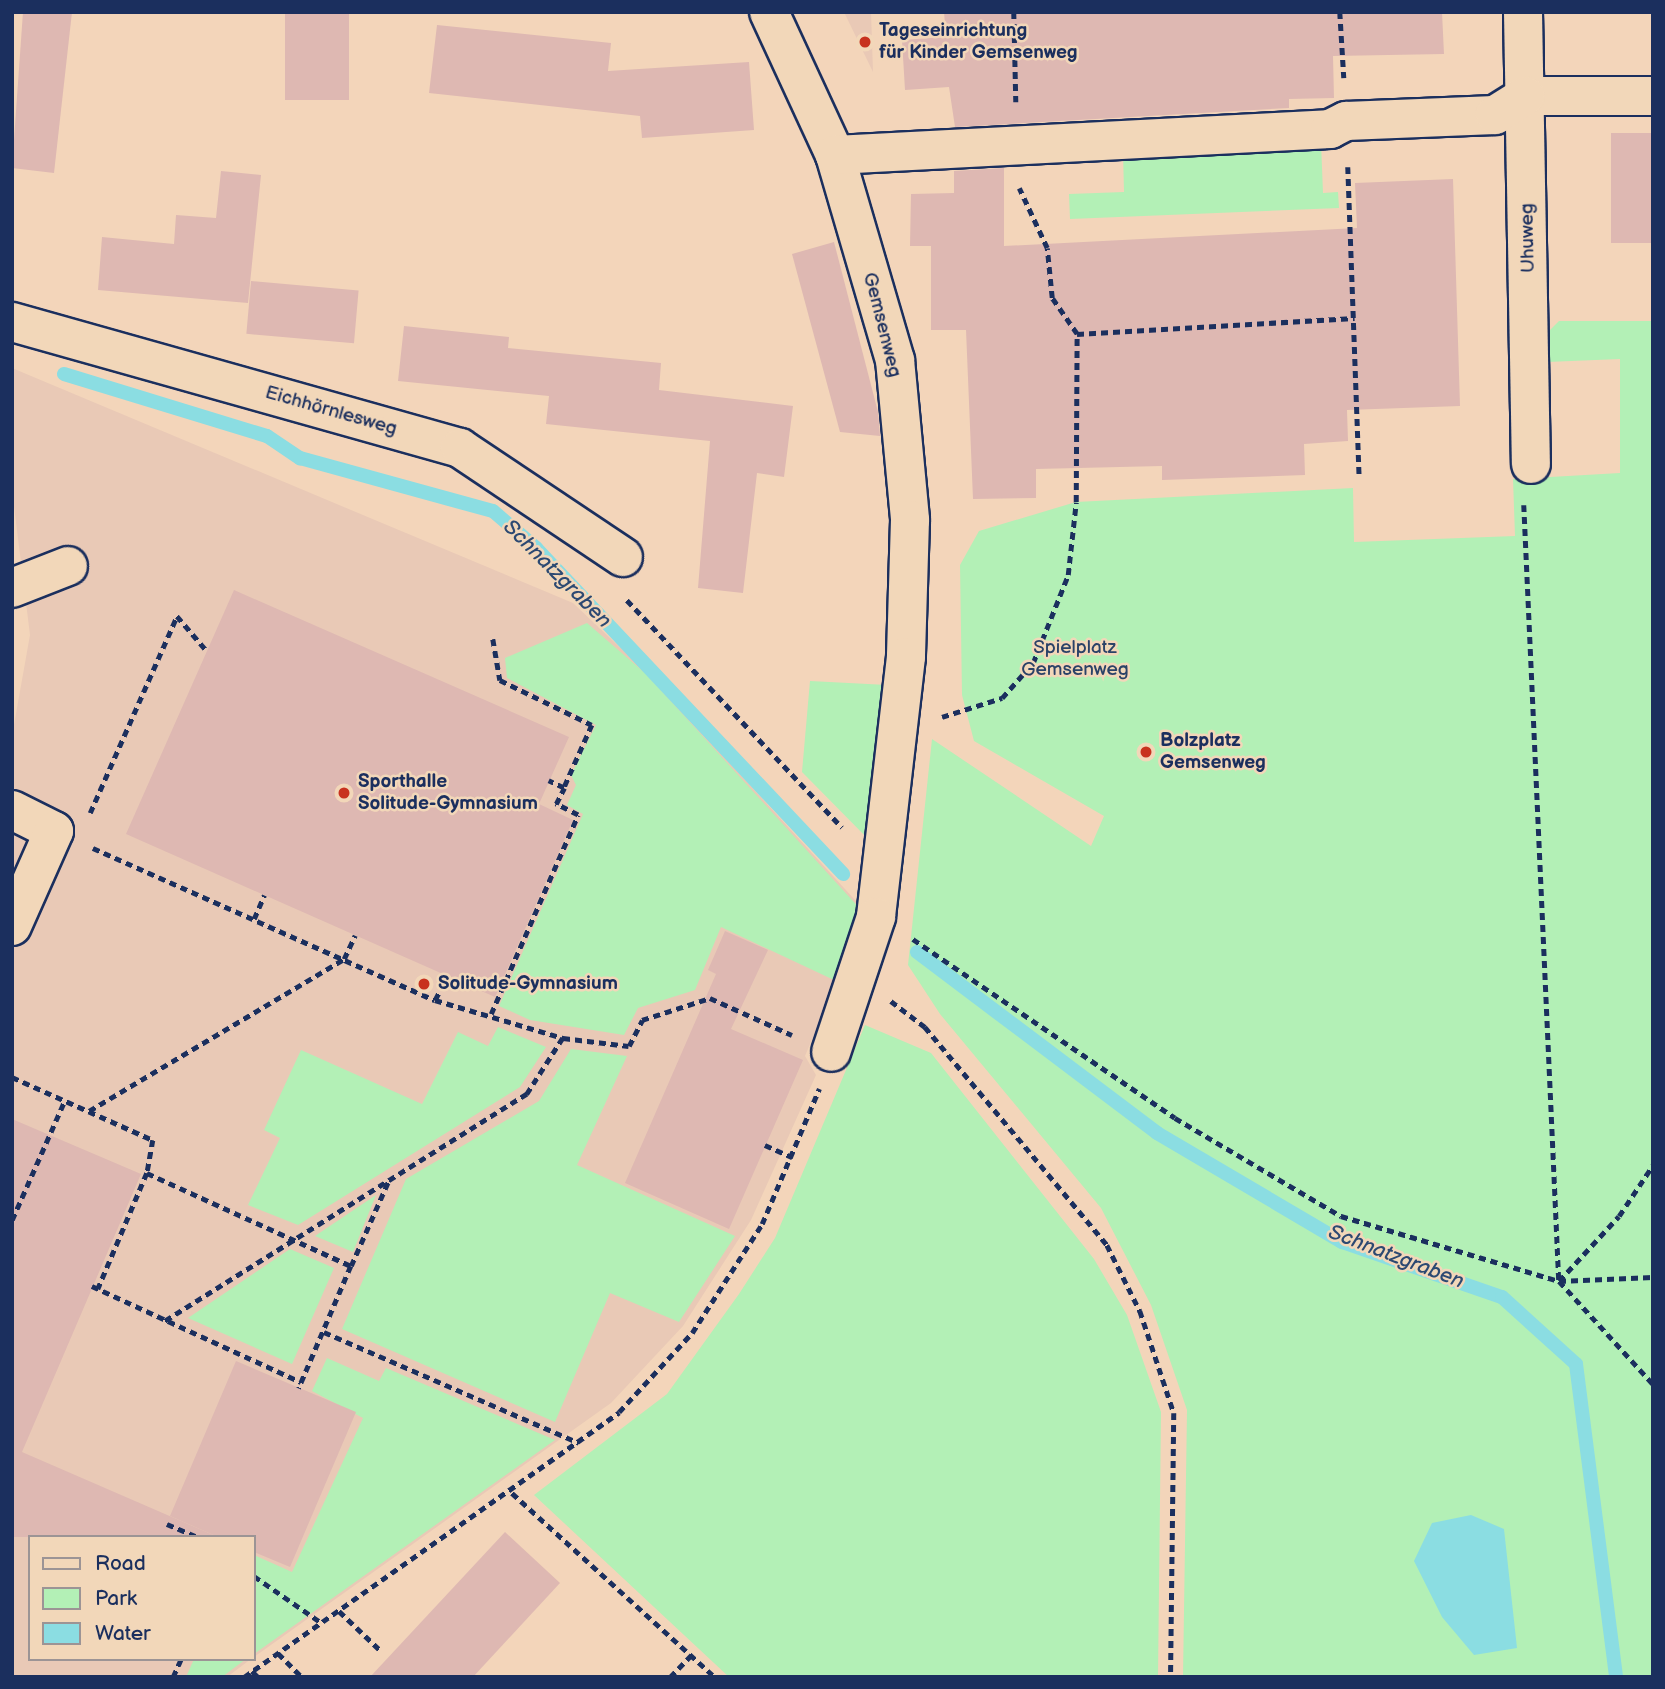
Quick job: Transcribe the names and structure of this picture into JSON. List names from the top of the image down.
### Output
{
  "streets": {
    "street": ["Uhuweg", "Gemsenweg", "Eichhörnlesweg"]
  },
  "water": ["Schnatzgraben"],
  "parks": ["Spielplatz Gemsenweg"],
  "places": [
    "Tageseinrichtung für Kinder Gemsenweg",
    "Bolzplatz Gemsenweg",
    "Sporthalle Solitude-Gymnasium",
    "Solitude-Gymnasium"
  ],
  "legend": ["Road", "Park", "Water"]
}
